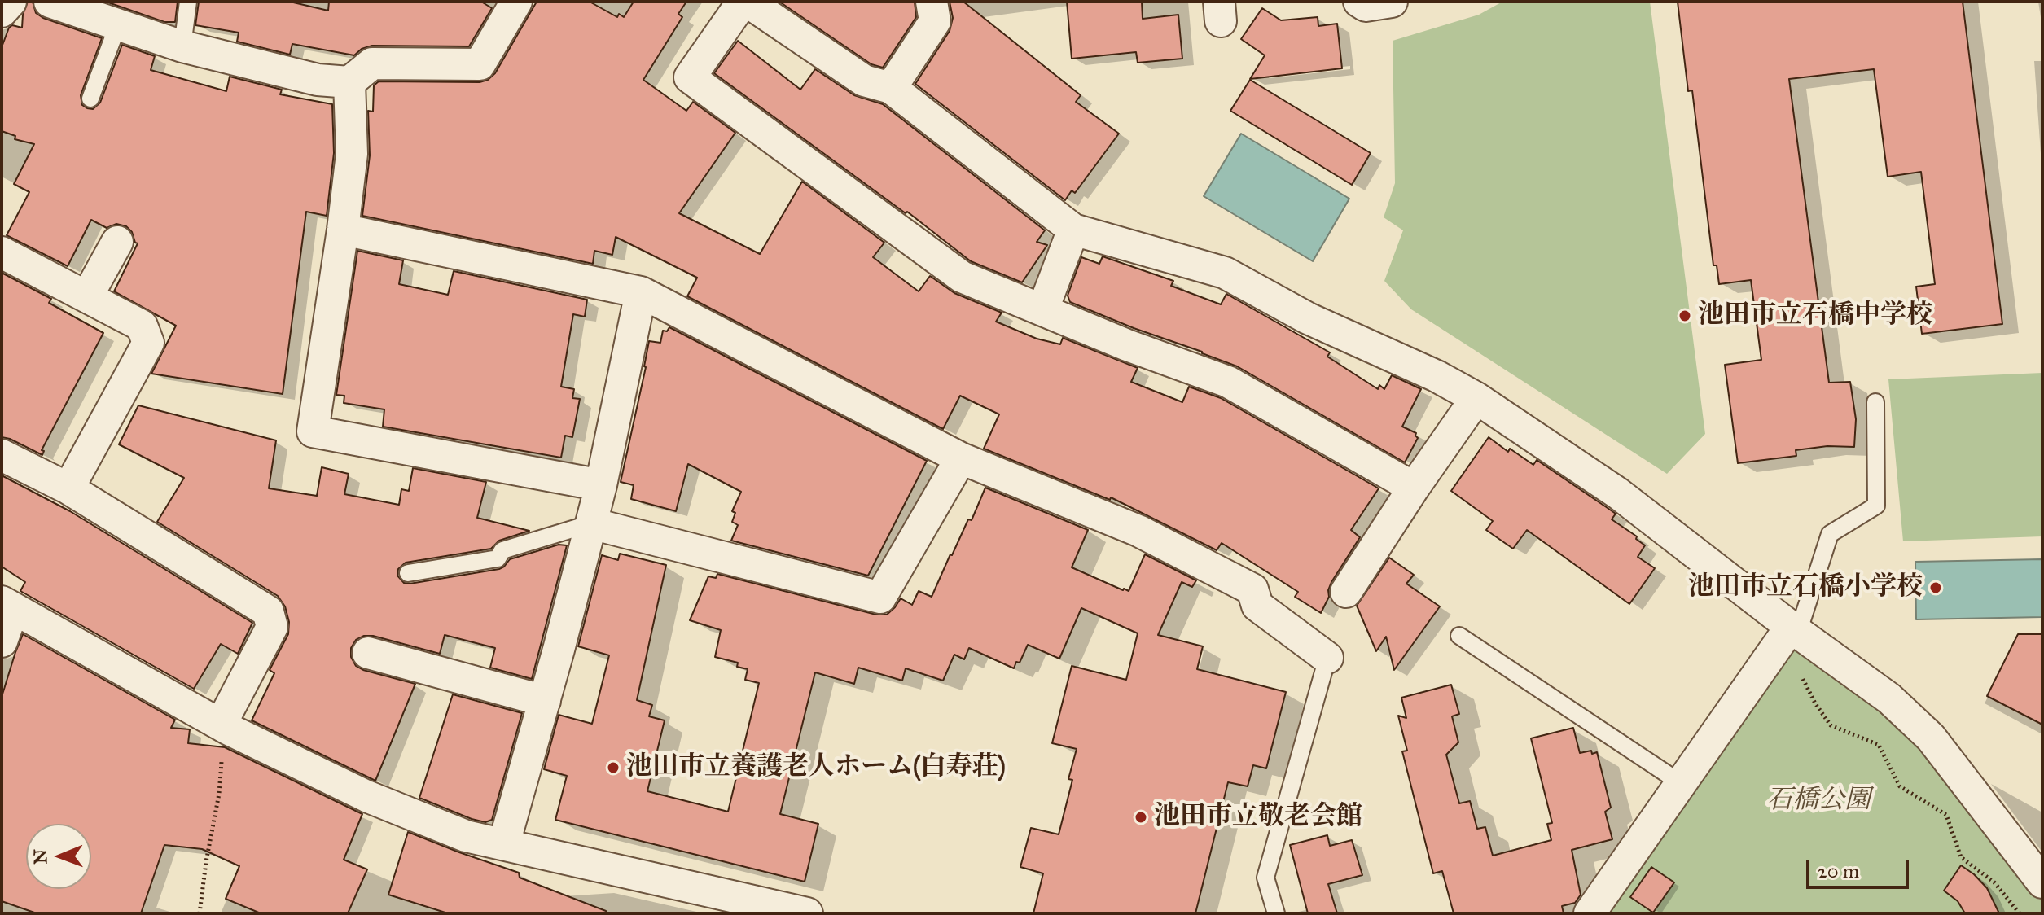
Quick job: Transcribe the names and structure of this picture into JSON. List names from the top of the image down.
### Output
{
  "parks": ["石橋公園"],
  "places": [
    "池田市立石橋中学校",
    "池田市立石橋小学校",
    "池田市立養護老人ホーム(白寿荘)",
    "池田市立敬老会館"
  ],
  "scale_bar": "20 m",
  "north": "left"
}
